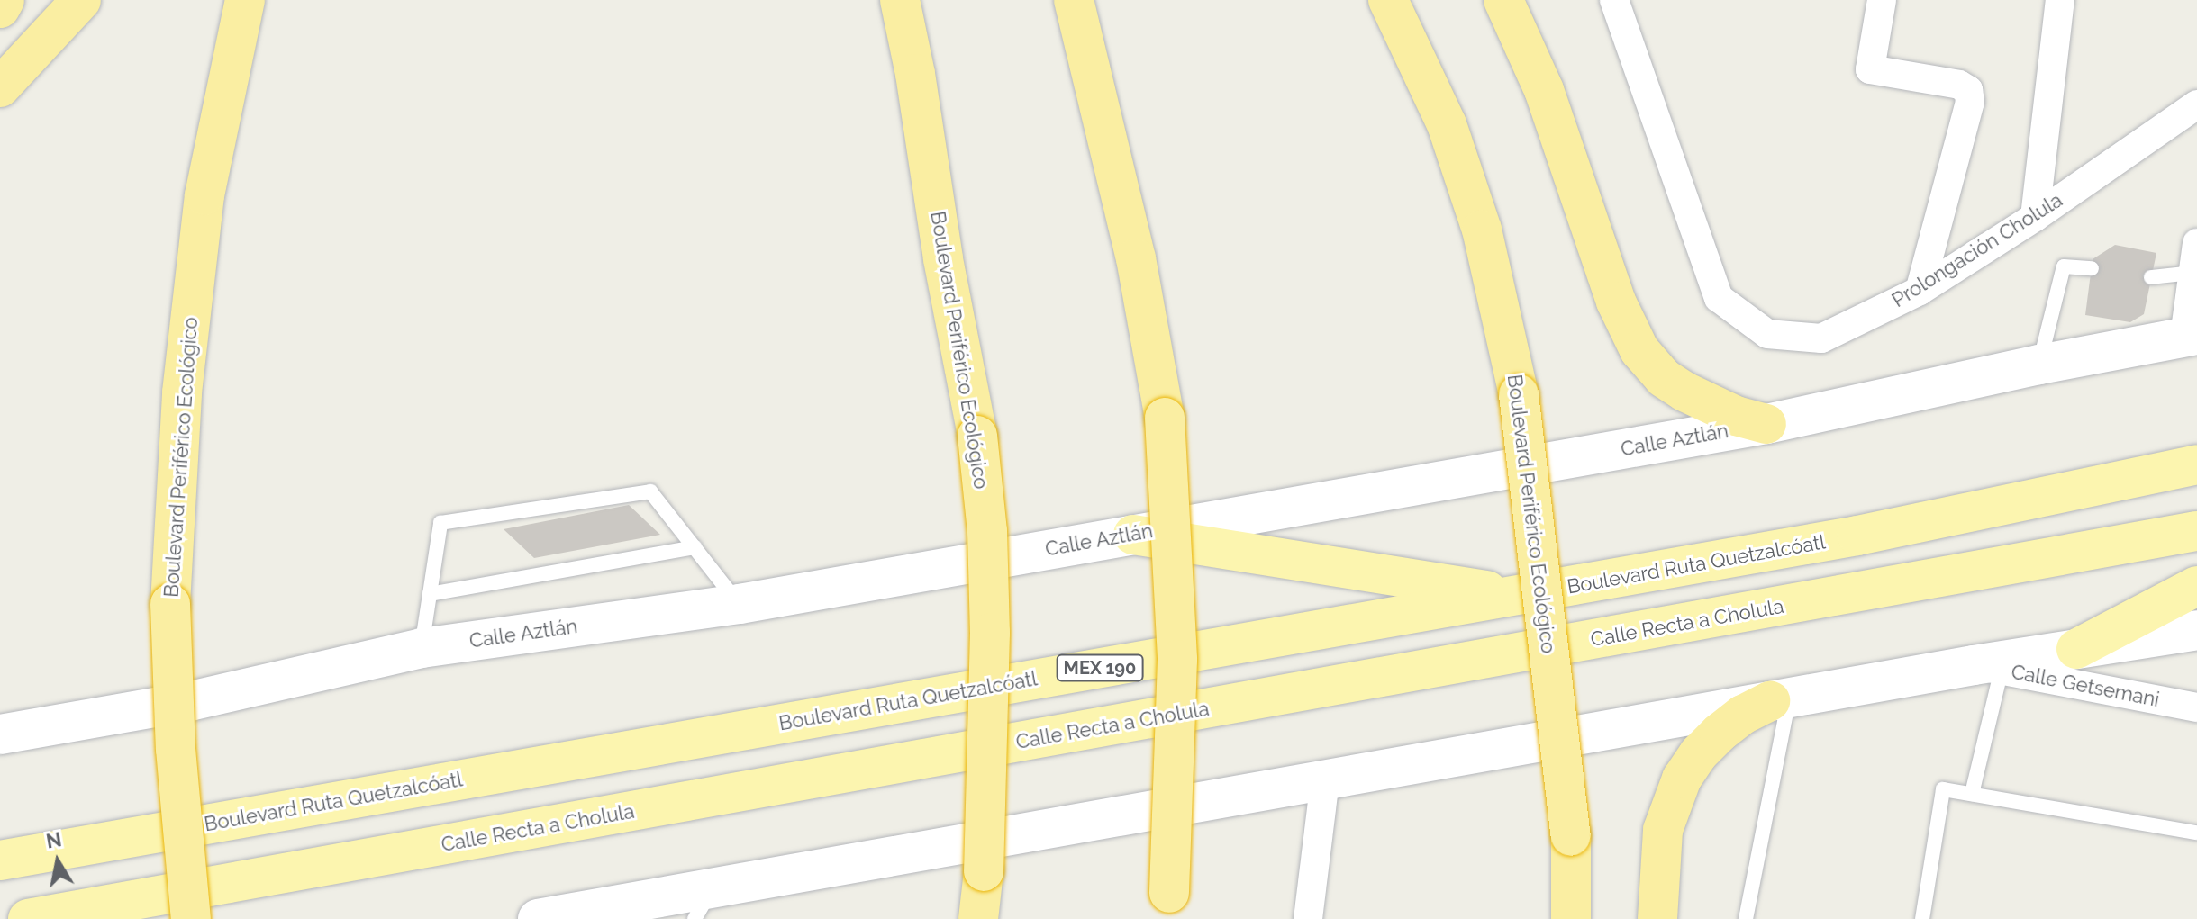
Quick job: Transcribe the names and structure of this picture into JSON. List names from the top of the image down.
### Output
{
  "streets": {
    "highway": ["Boulevard Periférico Ecológico"],
    "main road": [
      "Calle Aztlán",
      "Boulevard Ruta Quetzalcóatl",
      "Calle Recta a Cholula",
      "MEX 190"
    ],
    "street": ["Prolongación Cholula", "Calle Getsemani"]
  },
  "north": "top"
}
